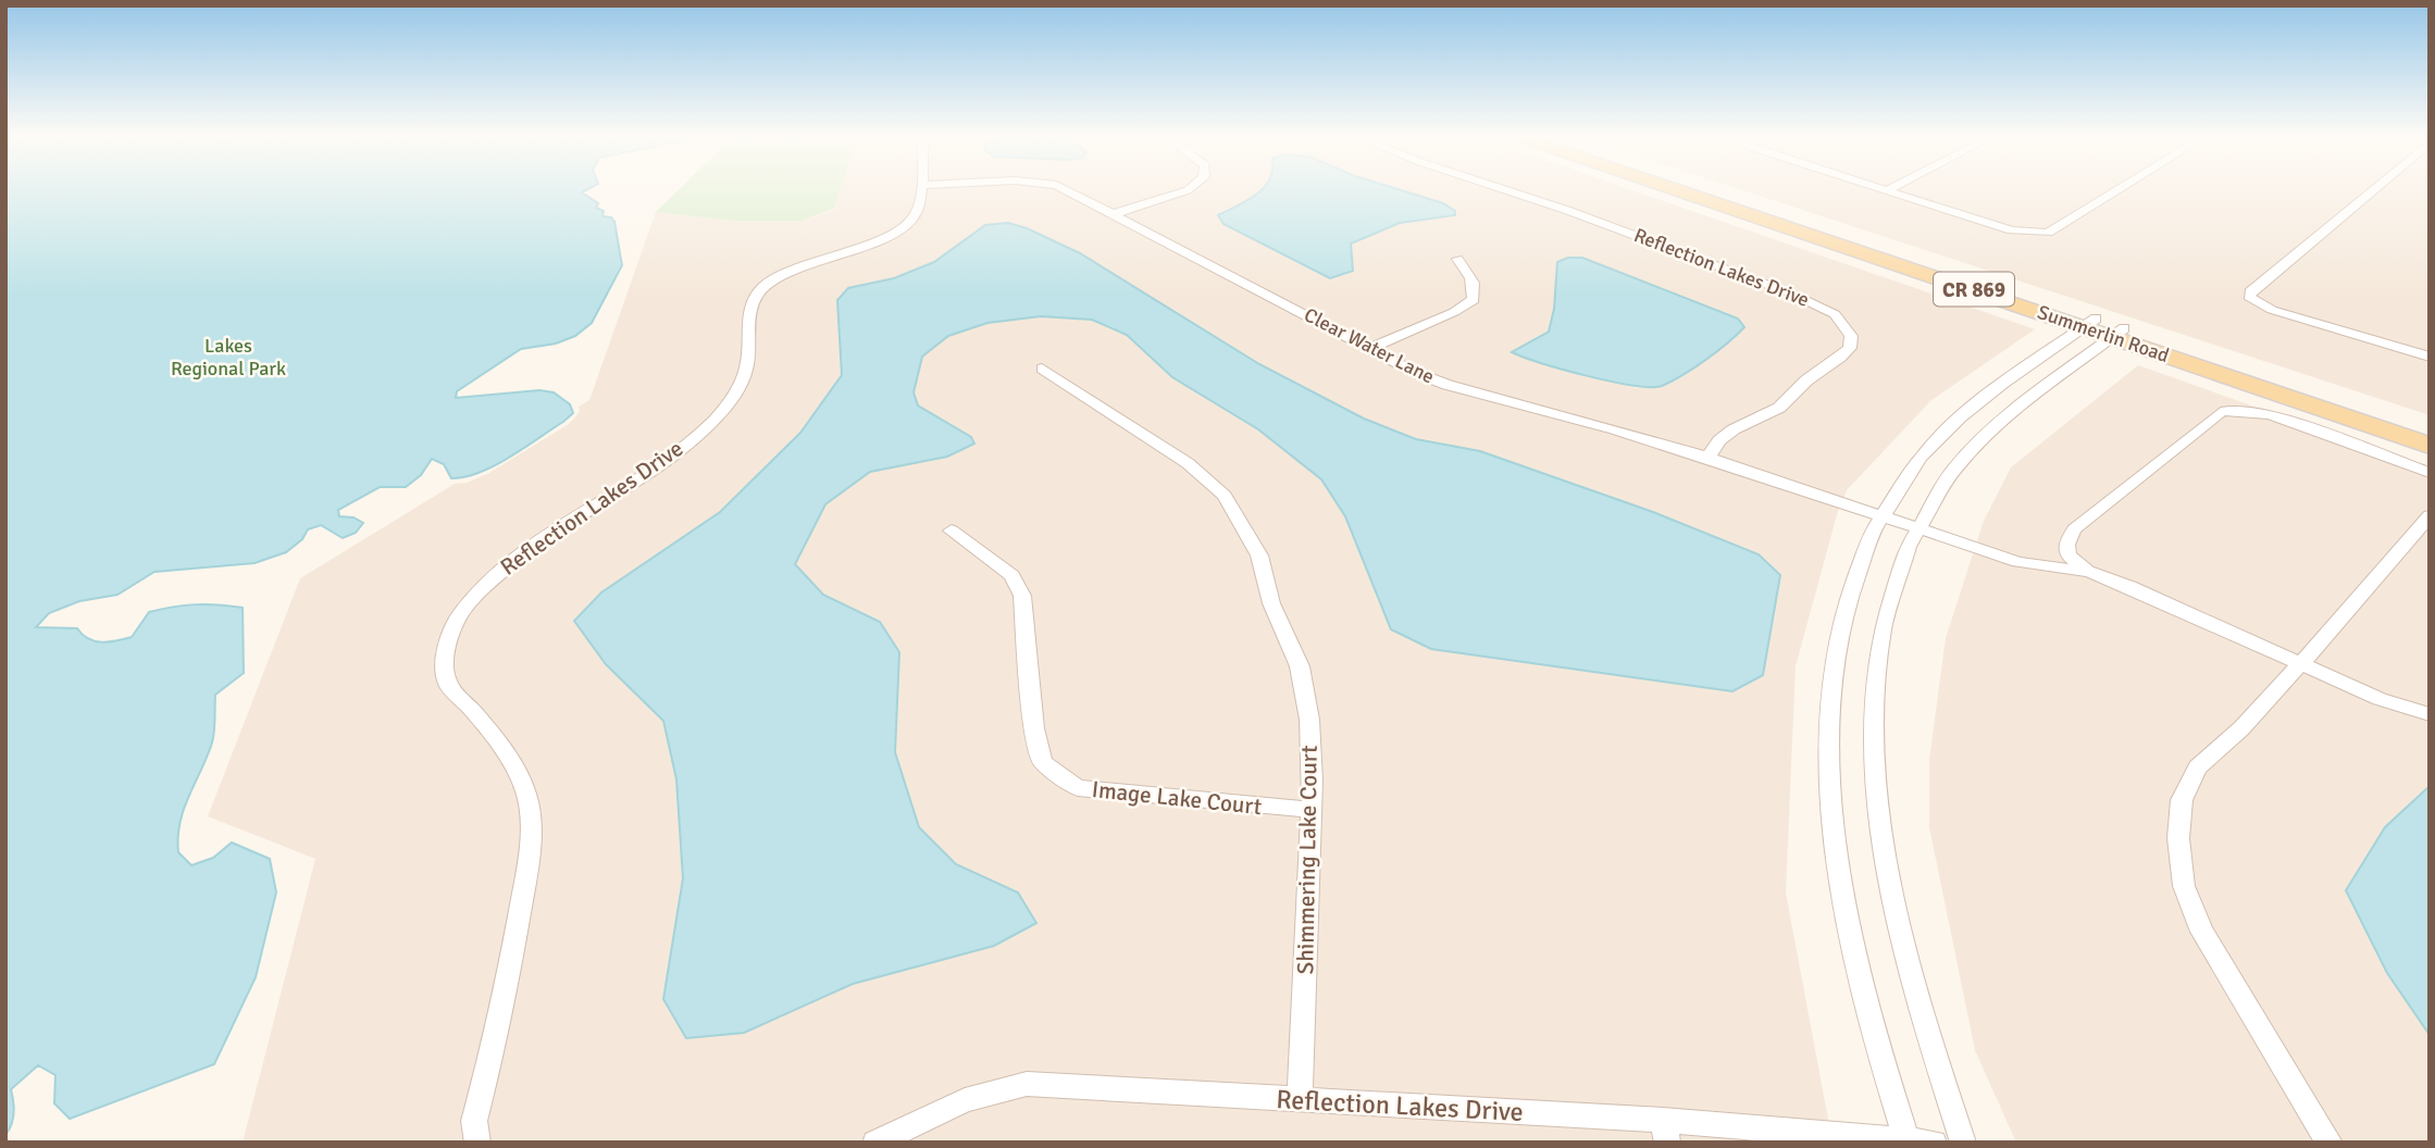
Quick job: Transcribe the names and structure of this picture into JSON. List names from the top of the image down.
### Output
{
  "streets": {
    "main road": ["CR 869", "Summerlin Road"],
    "street": [
      "Reflection Lakes Drive",
      "Clear Water Lane",
      "Image Lake Court",
      "Shimmering Lake Court"
    ]
  },
  "crossings": [
    ["Reflection Lakes Drive", "Clear Water Lane"],
    ["Reflection Lakes Drive", "Shimmering Lake Court"],
    ["Image Lake Court", "Shimmering Lake Court"]
  ],
  "parks": ["Lakes Regional Park"]
}
